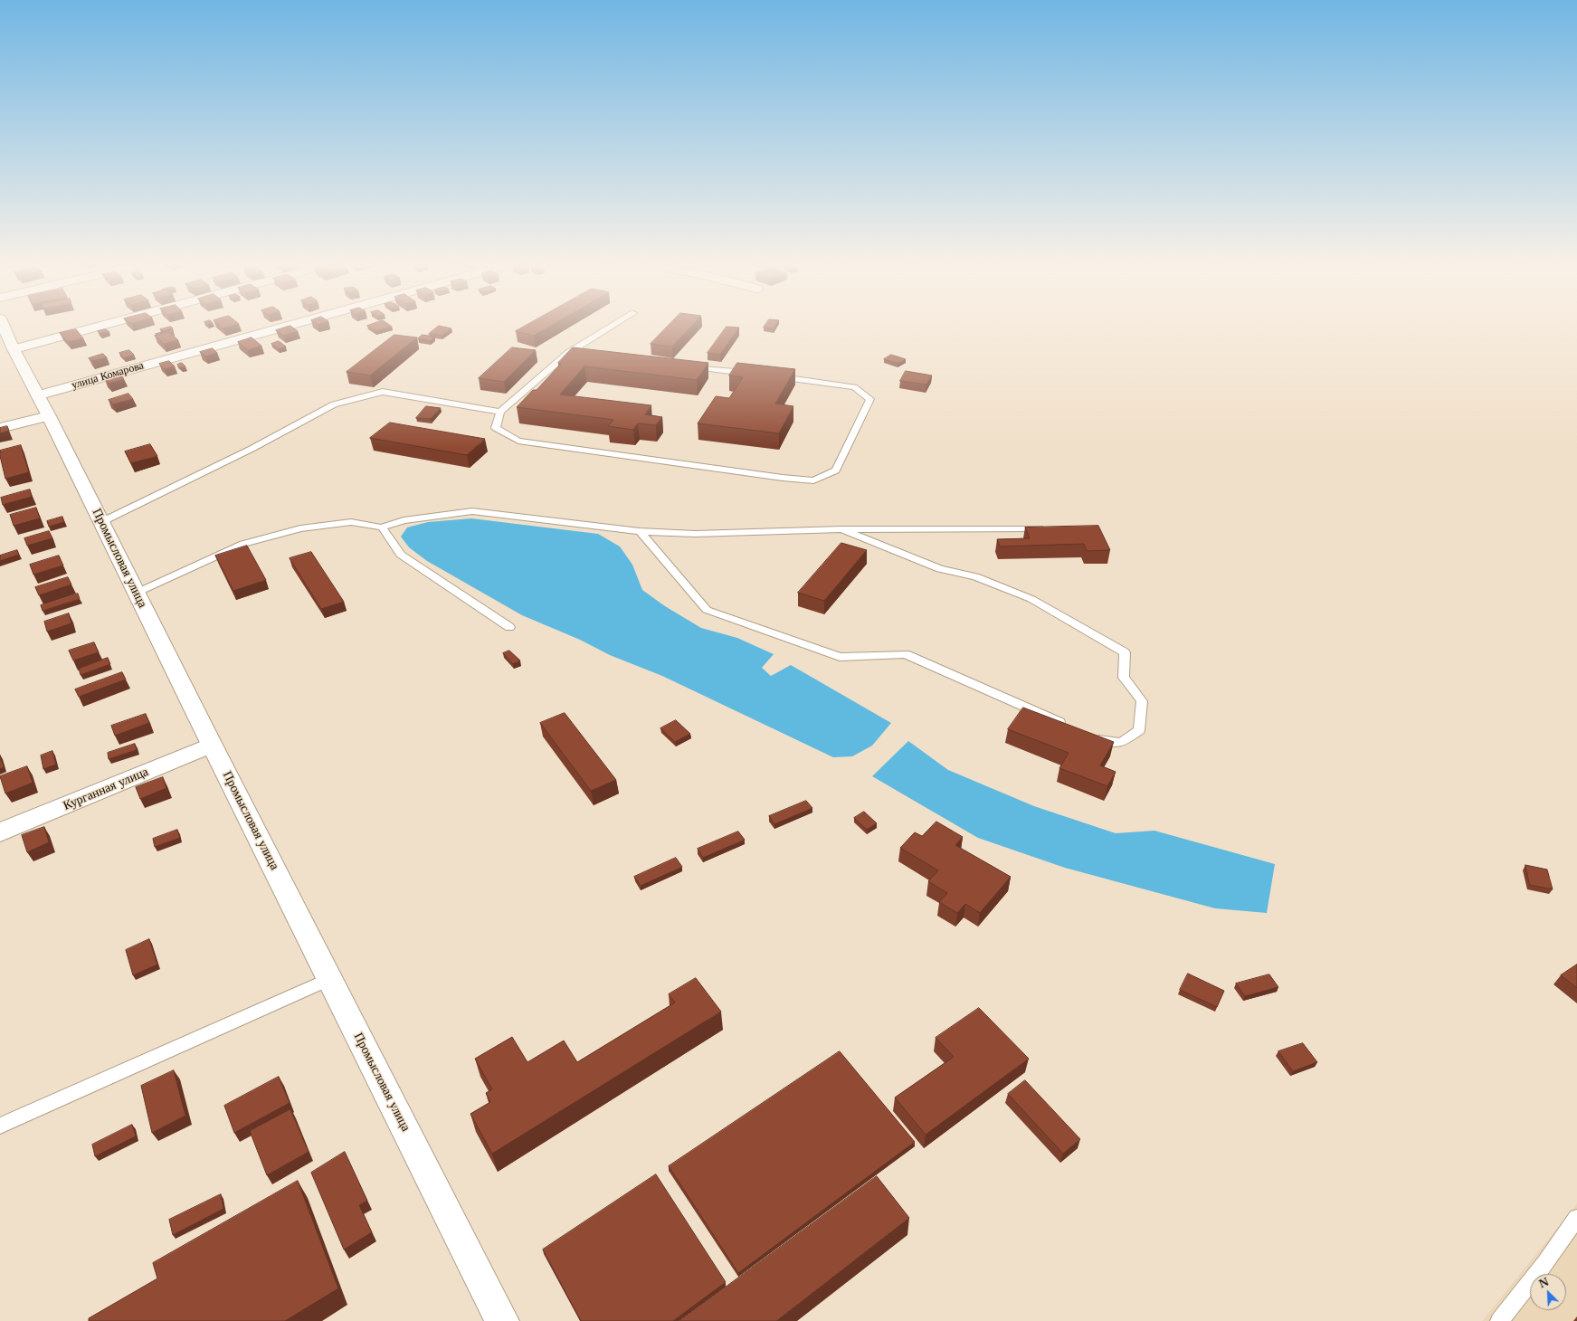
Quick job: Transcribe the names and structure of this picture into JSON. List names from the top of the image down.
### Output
{
  "streets": {
    "street": ["улица Комарова", "Промысловая улица", "Курганная улица"]
  },
  "crossings": [
    ["улица Комарова", "Промысловая улица"],
    ["Промысловая улица", "Курганная улица"]
  ],
  "north": "top left"
}
